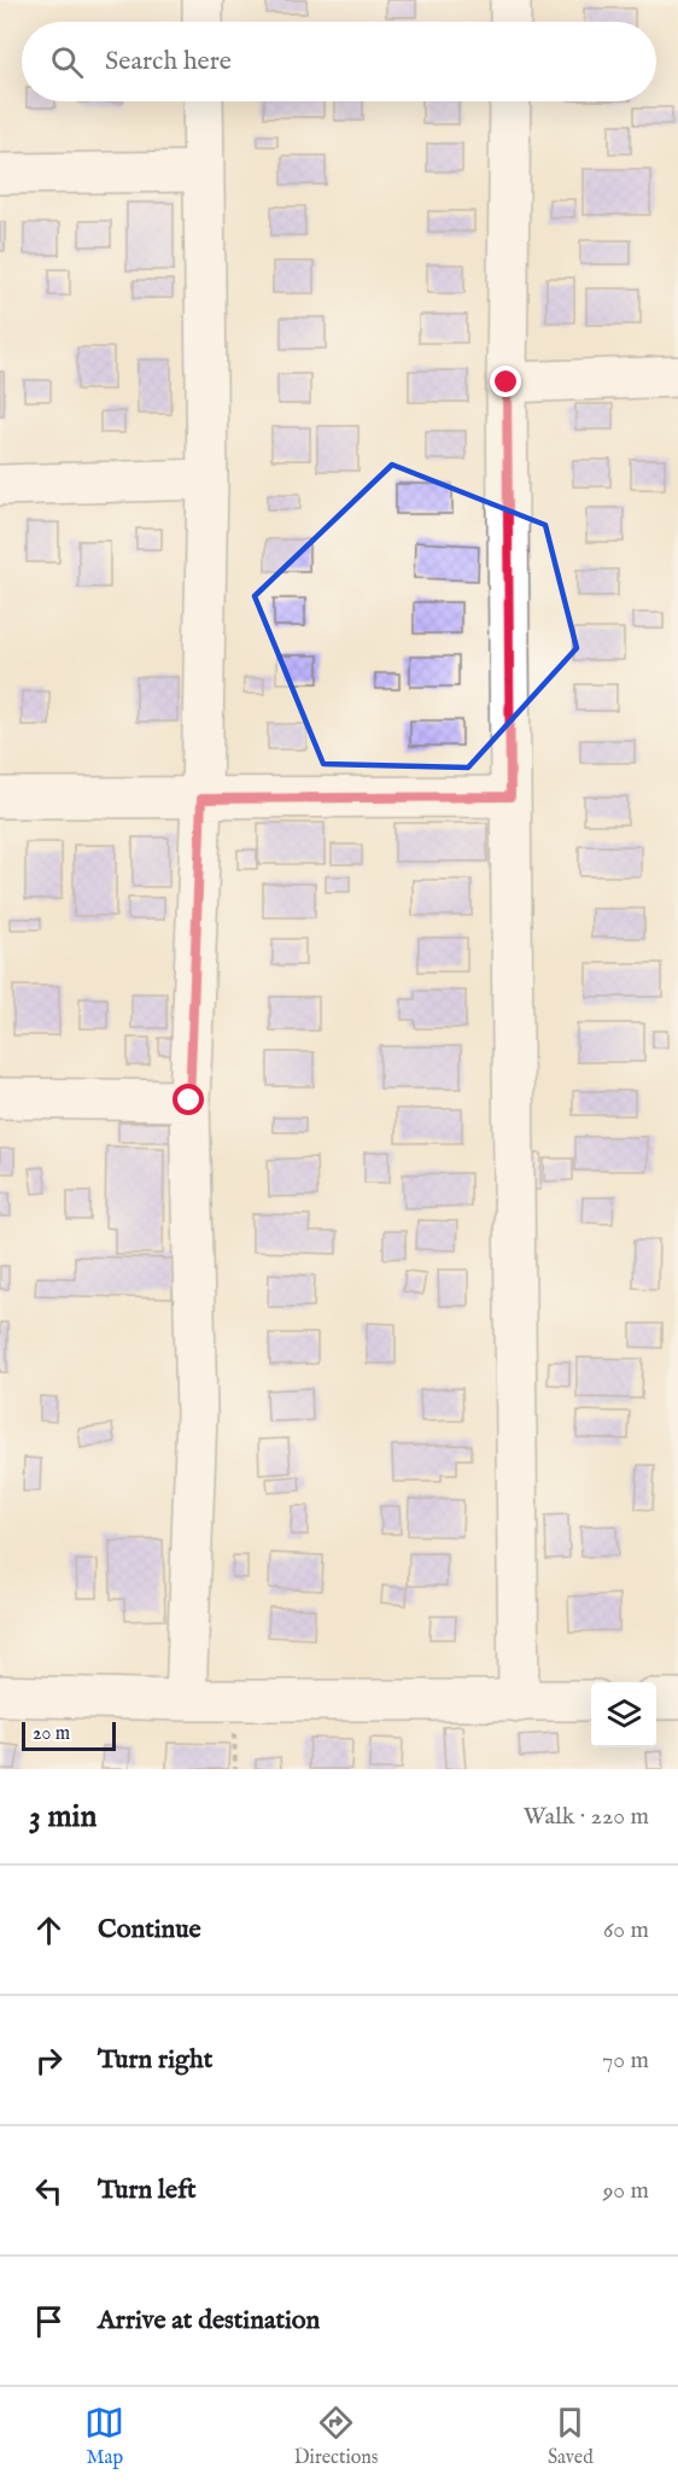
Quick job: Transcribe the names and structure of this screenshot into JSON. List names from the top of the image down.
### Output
{
  "scale_bar": "20 m",
  "page": {
    "search": "Search here",
    "scale": "20 m",
    "heading": ["3 min", "Walk · 220 m"],
    "list": [
      ["Continue", "60 m"],
      ["Turn right", "70 m"],
      ["Turn left", "90 m"],
      "Arrive at destination"
    ],
    "nav": ["Map", "Directions", "Saved"]
  }
}
